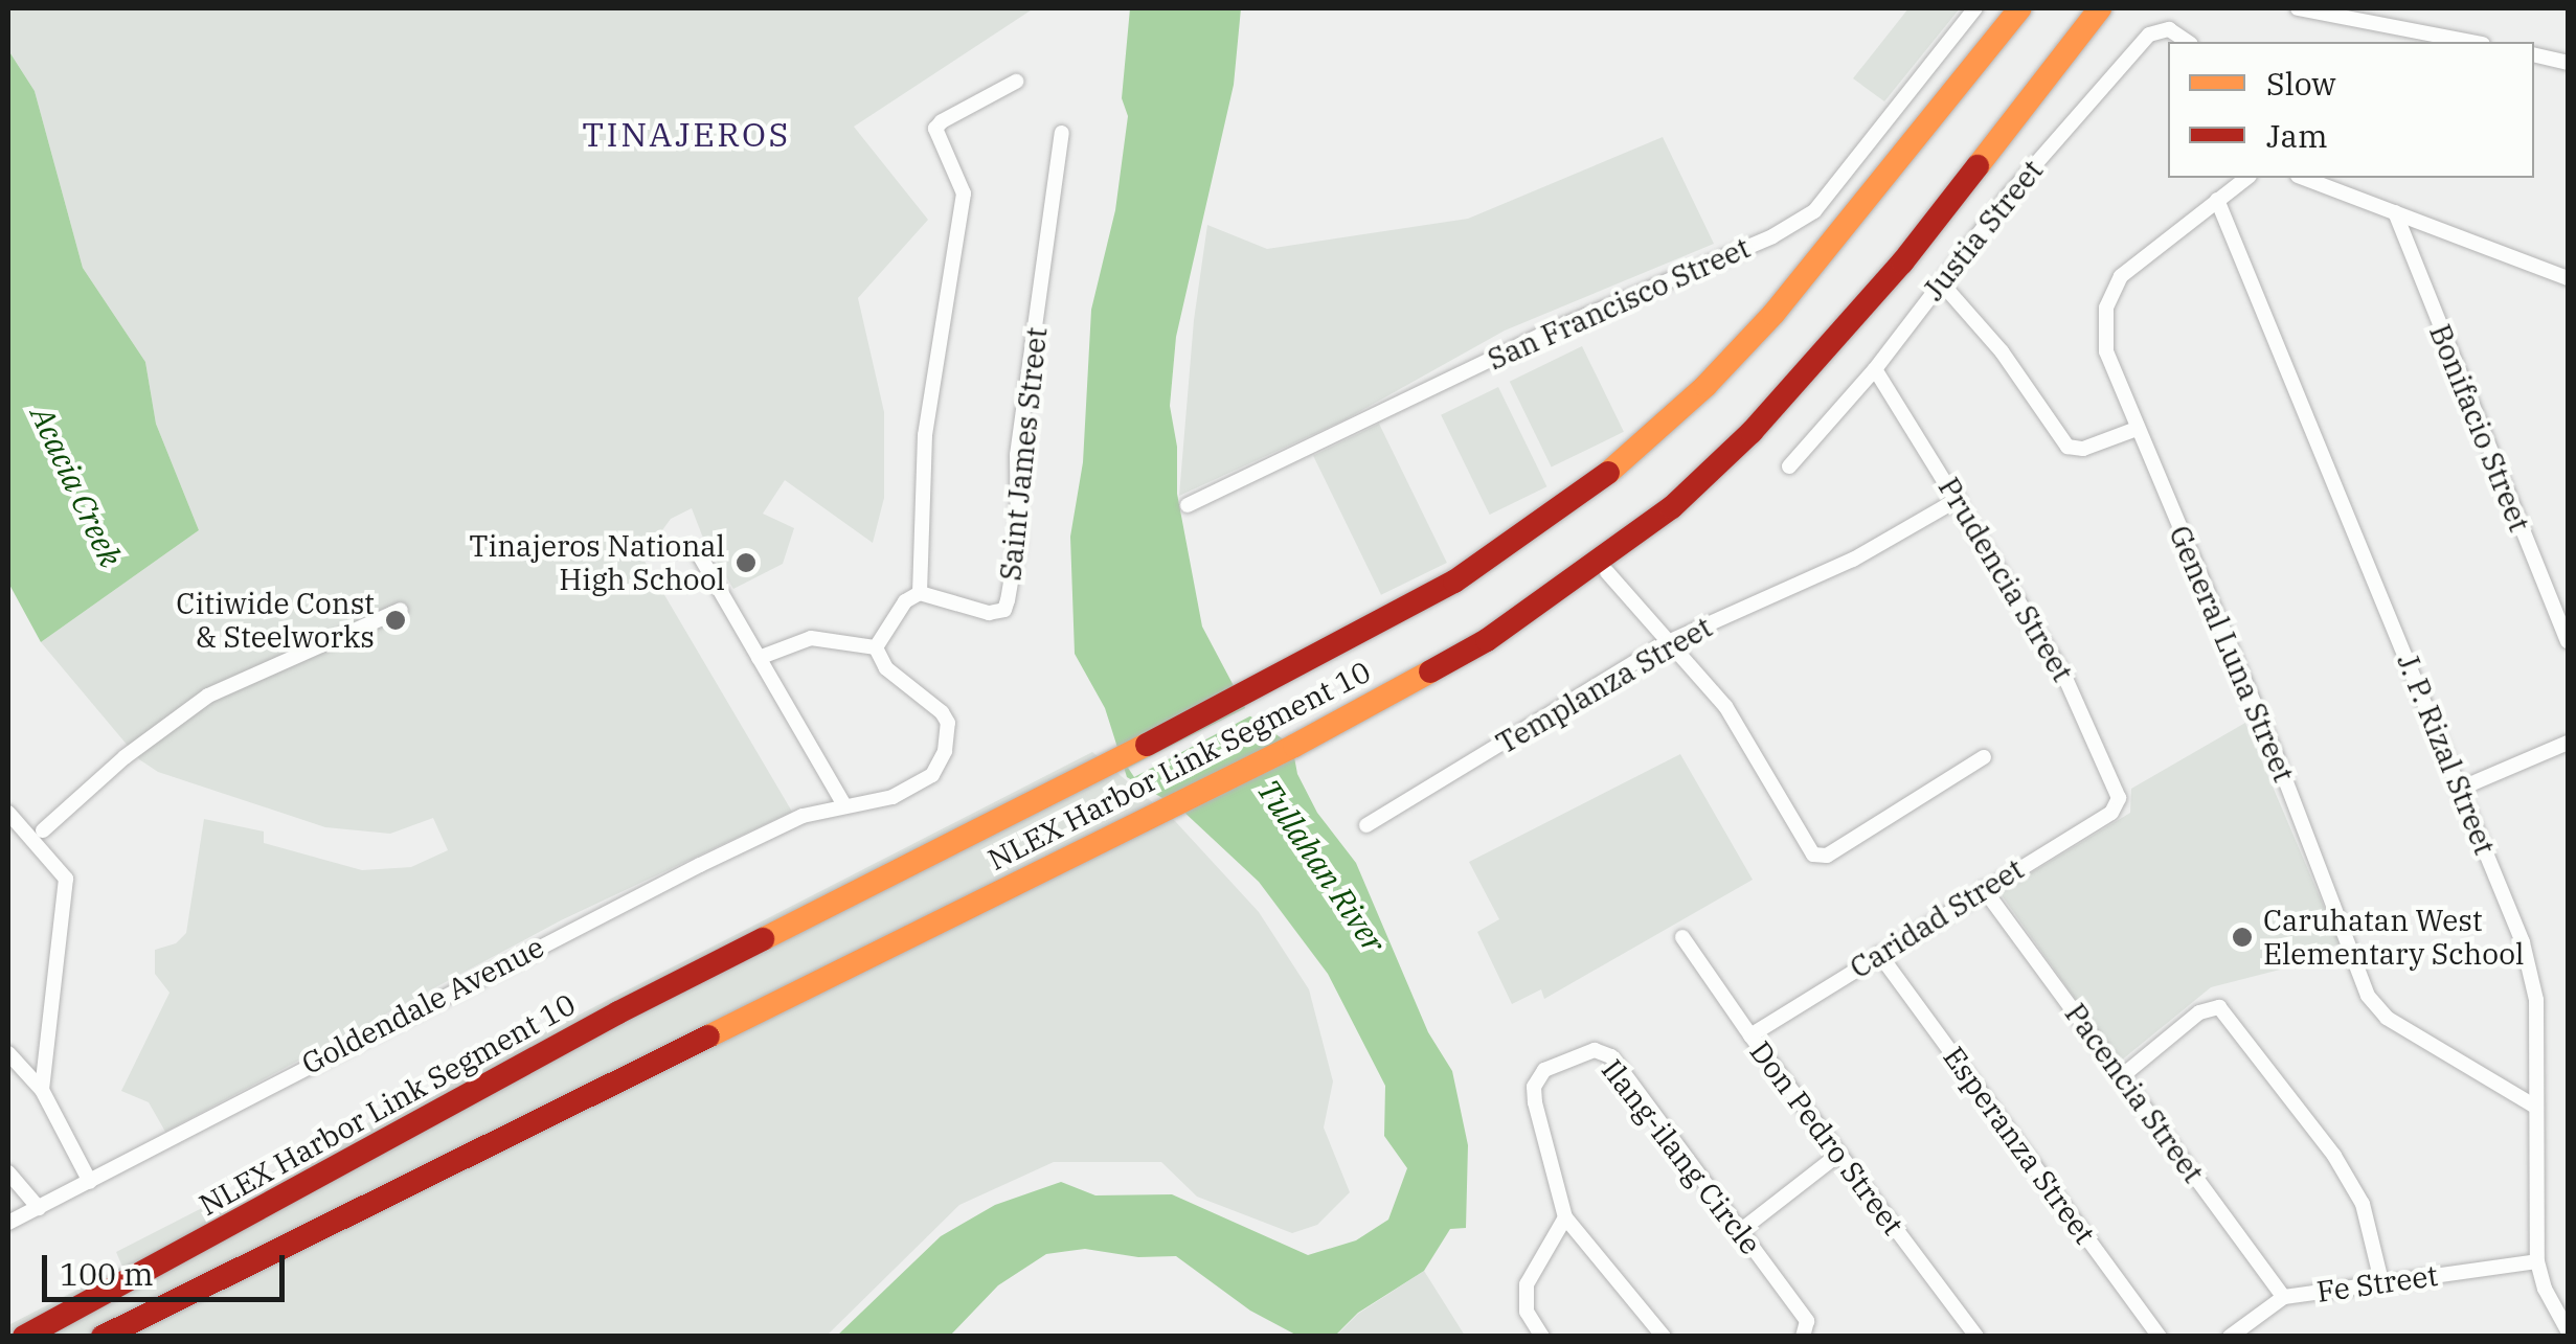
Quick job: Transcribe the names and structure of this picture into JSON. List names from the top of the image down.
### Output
{
  "streets": {
    "highway": ["NLEX Harbor Link Segment 10"],
    "street": [
      "Justia Street",
      "San Francisco Street",
      "Bonifacio Street",
      "Saint James Street",
      "Prudencia Street",
      "General Luna Street",
      "Templanza Street",
      "J. P. Rizal Street",
      "Caridad Street",
      "Goldendale Avenue",
      "Pacencia Street",
      "Don Pedro Street",
      "Esperanza Street",
      "Ilang-ilang Circle",
      "Fe Street"
    ]
  },
  "crossings": [
    ["Justia Street", "Prudencia Street"],
    ["Prudencia Street", "Templanza Street"],
    ["Prudencia Street", "Caridad Street"],
    ["General Luna Street", "J. P. Rizal Street"],
    ["J. P. Rizal Street", "Fe Street"],
    ["Caridad Street", "Pacencia Street"],
    ["Caridad Street", "Don Pedro Street"],
    ["Caridad Street", "Esperanza Street"],
    ["Pacencia Street", "Fe Street"]
  ],
  "districts": ["TINAJEROS"],
  "water": ["Acacia Creek", "Tullahan River"],
  "places": ["Tinajeros National High School", "Citiwide Const & Steelworks", "Caruhatan West Elementary School"],
  "legend": ["Slow", "Jam"],
  "scale_bar": "100 m"
}
